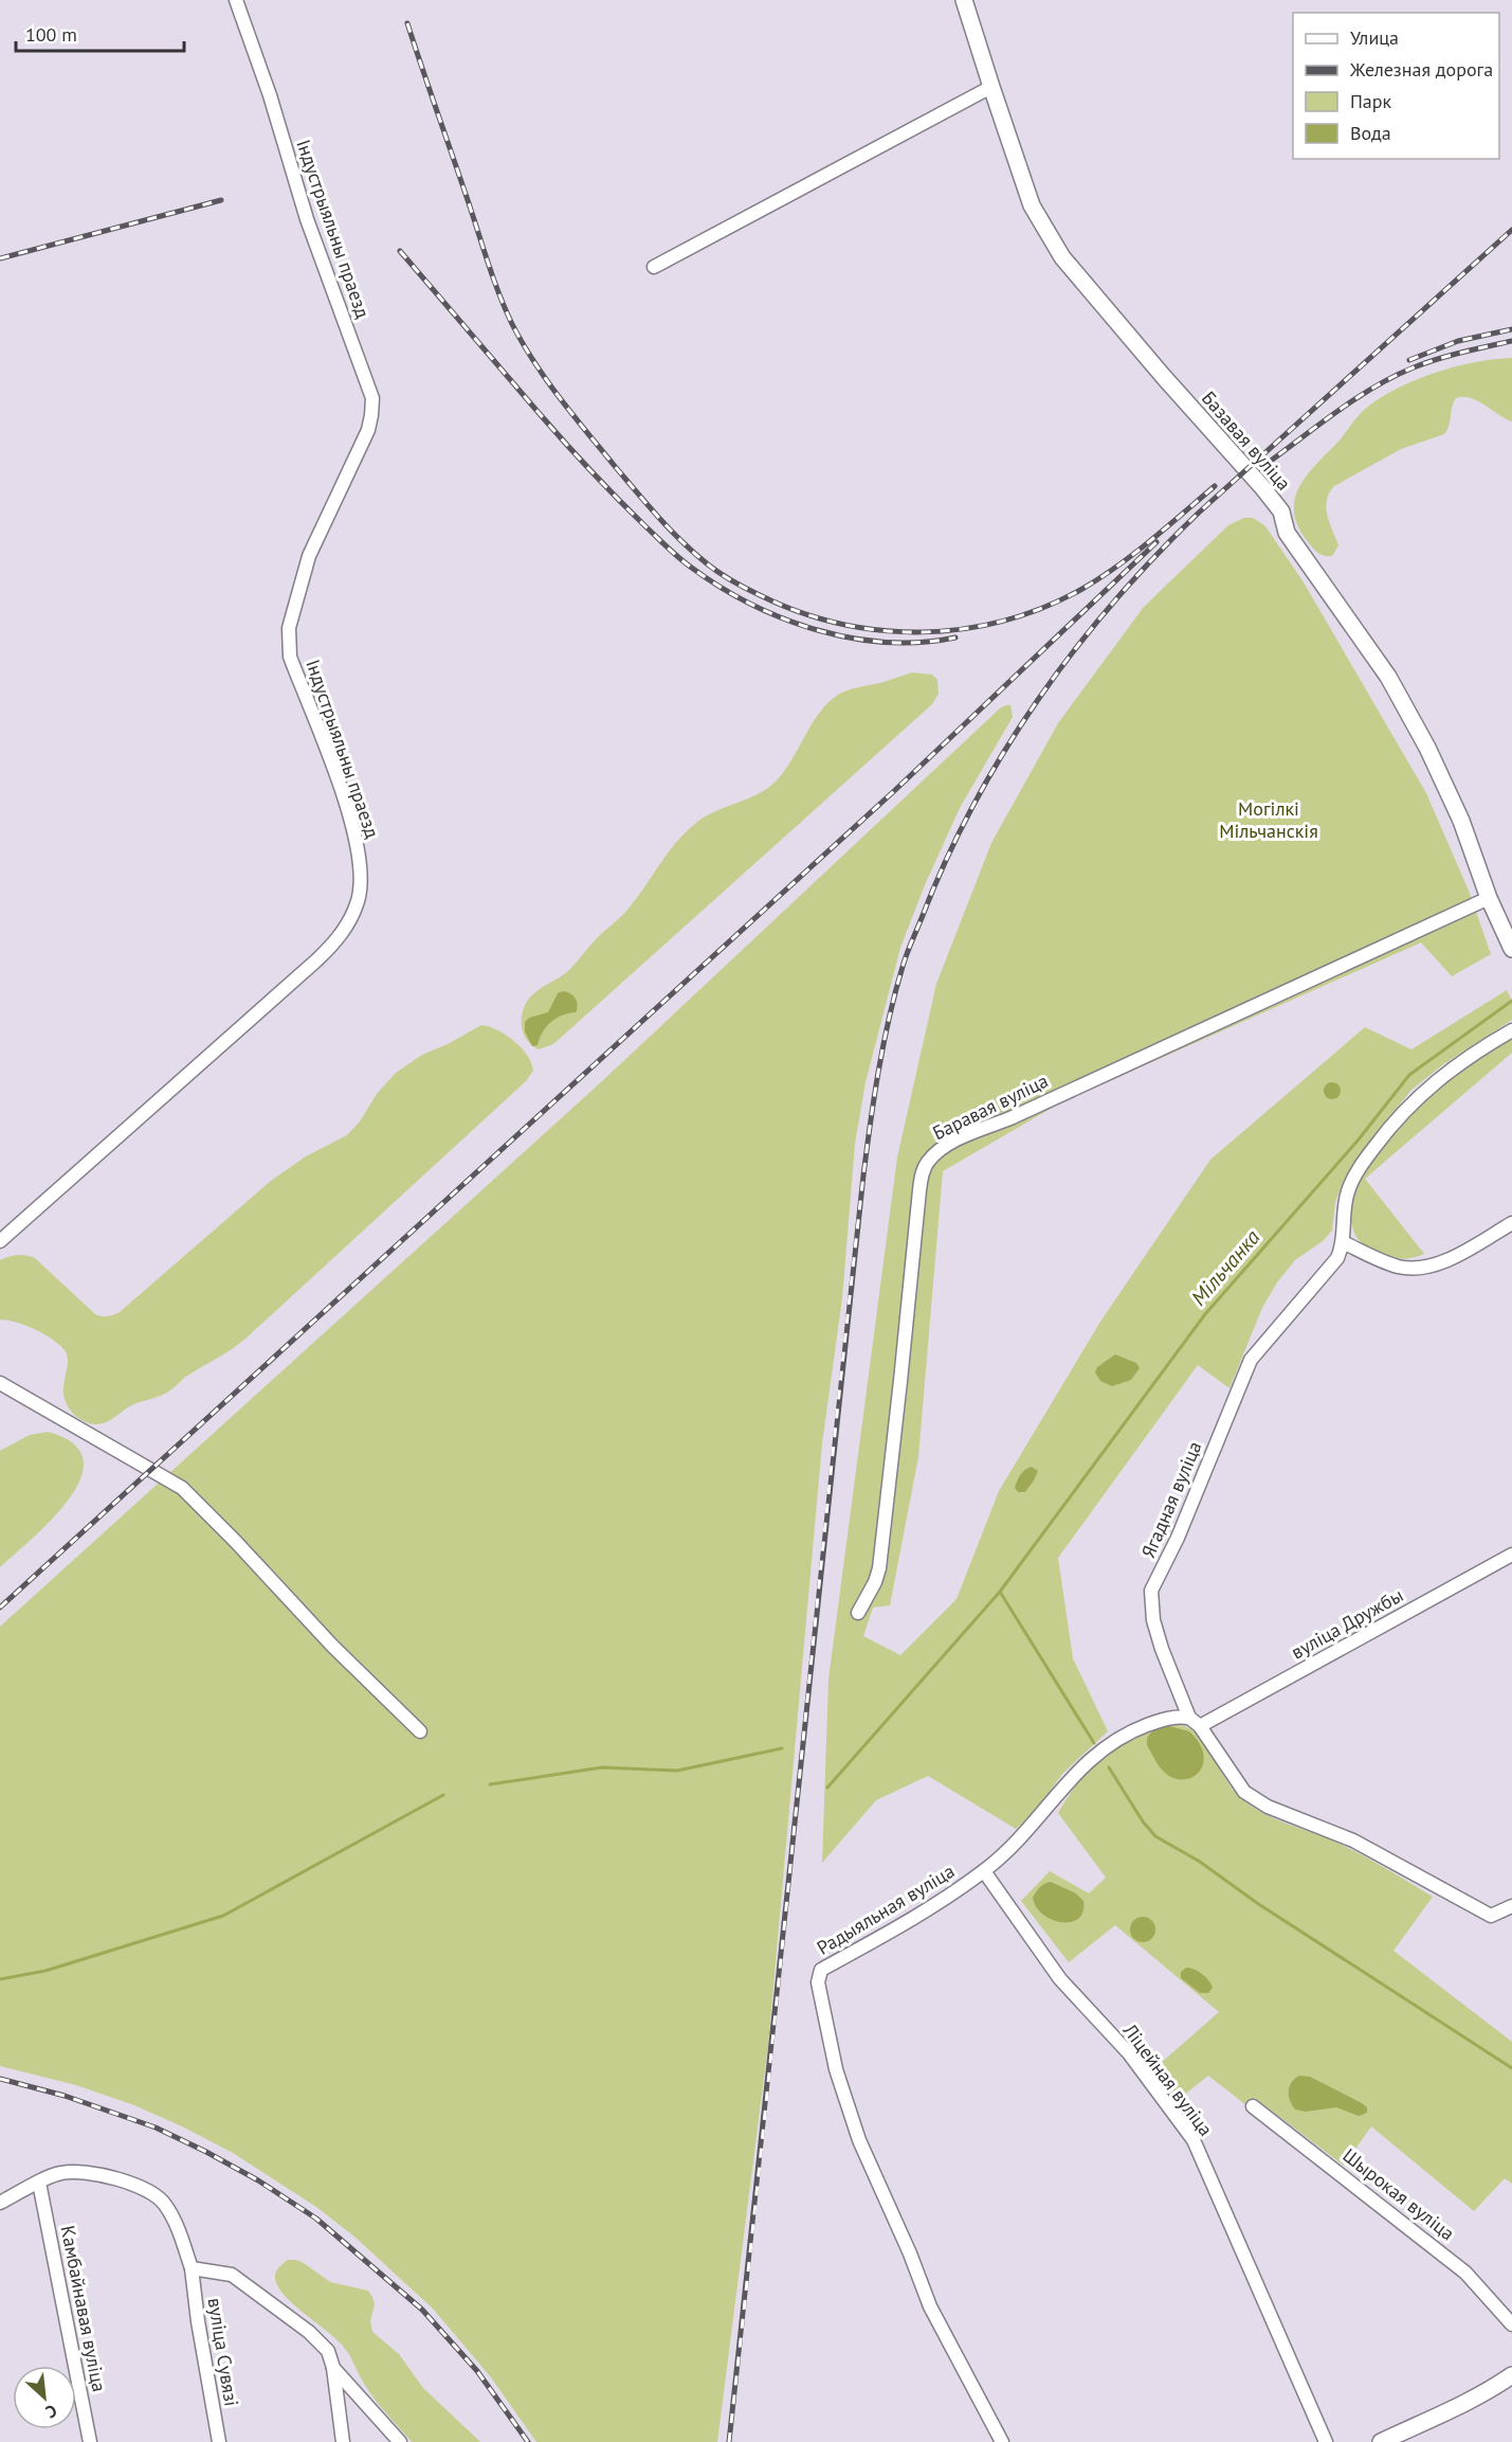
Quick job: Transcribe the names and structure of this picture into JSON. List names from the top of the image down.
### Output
{
  "streets": {
    "street": [
      "Індустрыяльны праезд",
      "Базавая вуліца",
      "Баравая вуліца",
      "Ягадная вуліца",
      "вуліца Дружбы",
      "Радыяльная вуліца",
      "Ліцейная вуліца",
      "Шырокая вуліца",
      "Камбайнавая вуліца",
      "вуліца Сувязі"
    ]
  },
  "crossings": [
    ["Базавая вуліца", "Баравая вуліца"],
    ["Ягадная вуліца", "Радыяльная вуліца"],
    ["Радыяльная вуліца", "Ліцейная вуліца"],
    ["Камбайнавая вуліца", "вуліца Сувязі"]
  ],
  "water": ["Мільчанка"],
  "parks": ["Могілкі Мільчанскія"],
  "legend": [
    "Улица",
    "Железная дорога",
    "Парк",
    "Вода"
  ],
  "scale_bar": "100 m",
  "north": "bottom right"
}
